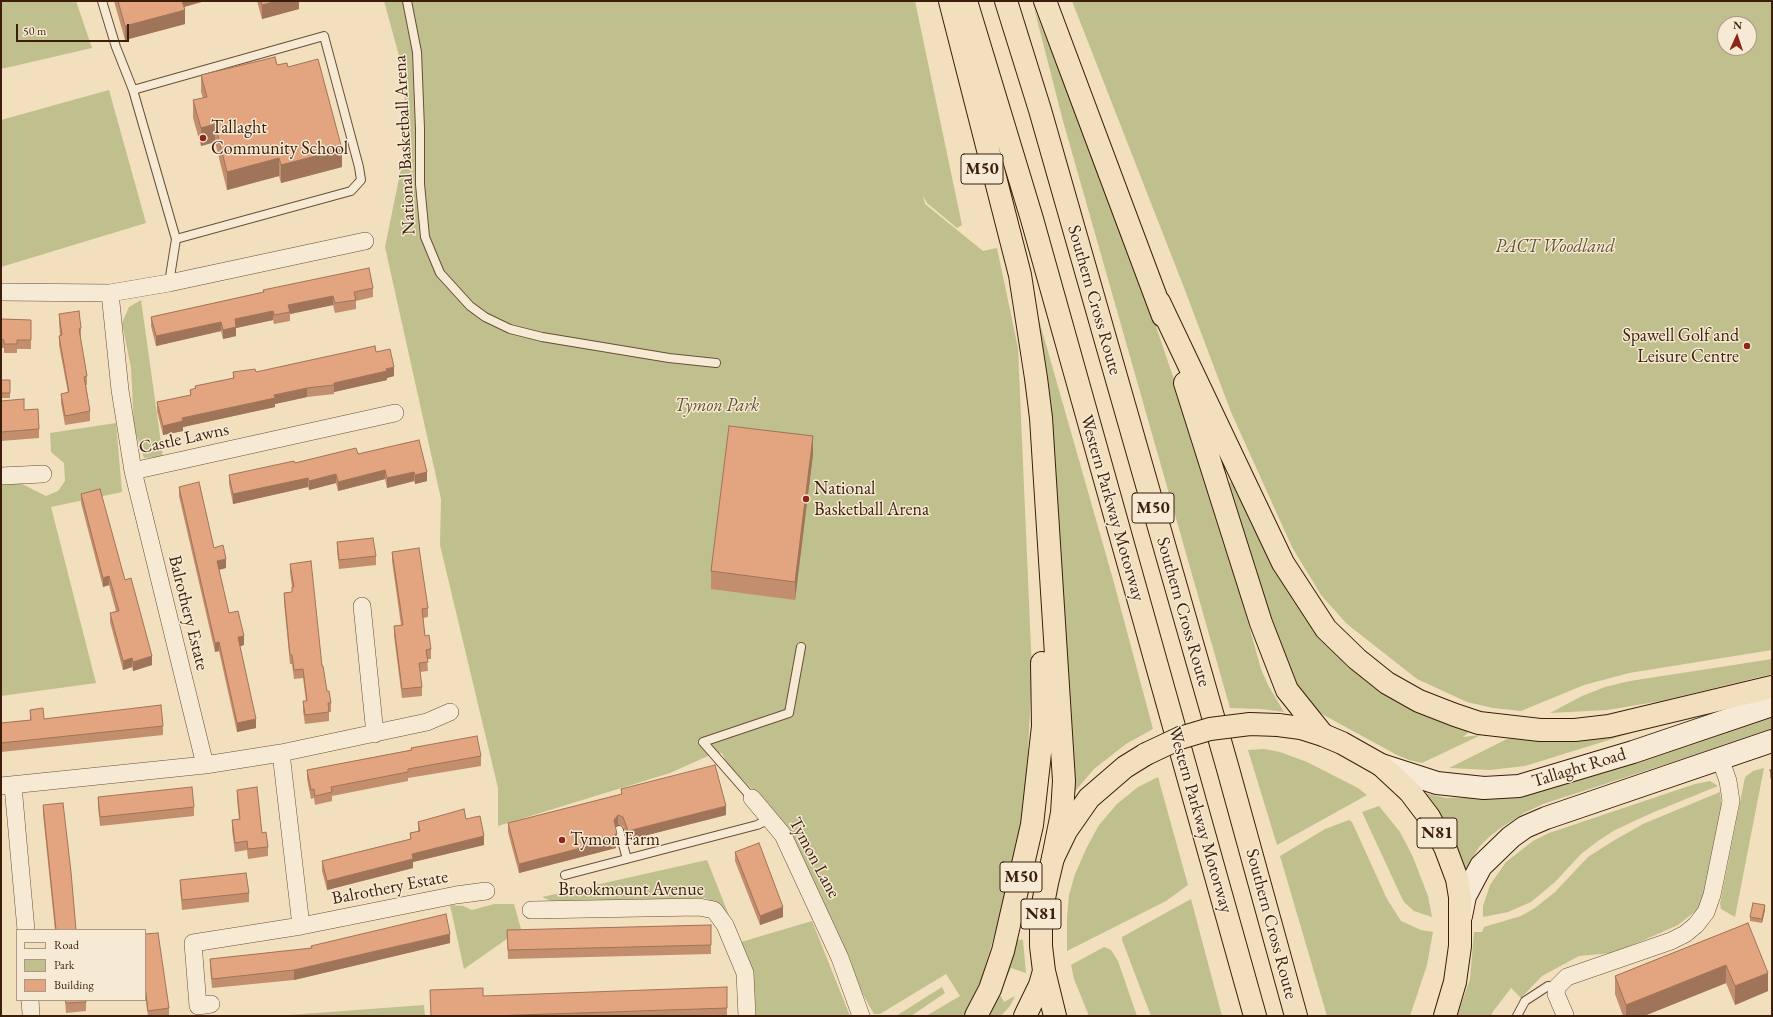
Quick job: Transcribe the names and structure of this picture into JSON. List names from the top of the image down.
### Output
{
  "streets": {
    "main road": [
      "M50",
      "Southern Cross Route",
      "Western Parkway Motorway",
      "Tallaght Road",
      "N81"
    ],
    "street": [
      "Castle Lawns",
      "Balrothery Estate",
      "Tymon Lane",
      "Brookmount Avenue"
    ],
    "lane": ["National Basketball Arena"]
  },
  "crossings": [
    ["M50", "N81"],
    ["Castle Lawns", "Balrothery Estate"],
    ["Tallaght Road", "N81"]
  ],
  "parks": ["PACT Woodland", "Tymon Park"],
  "places": [
    "Tallaght Community School",
    "Spawell Golf and Leisure Centre",
    "National Basketball Arena",
    "Tymon Farm"
  ],
  "legend": ["Road", "Park", "Building"],
  "scale_bar": "50 m",
  "north": "top"
}
